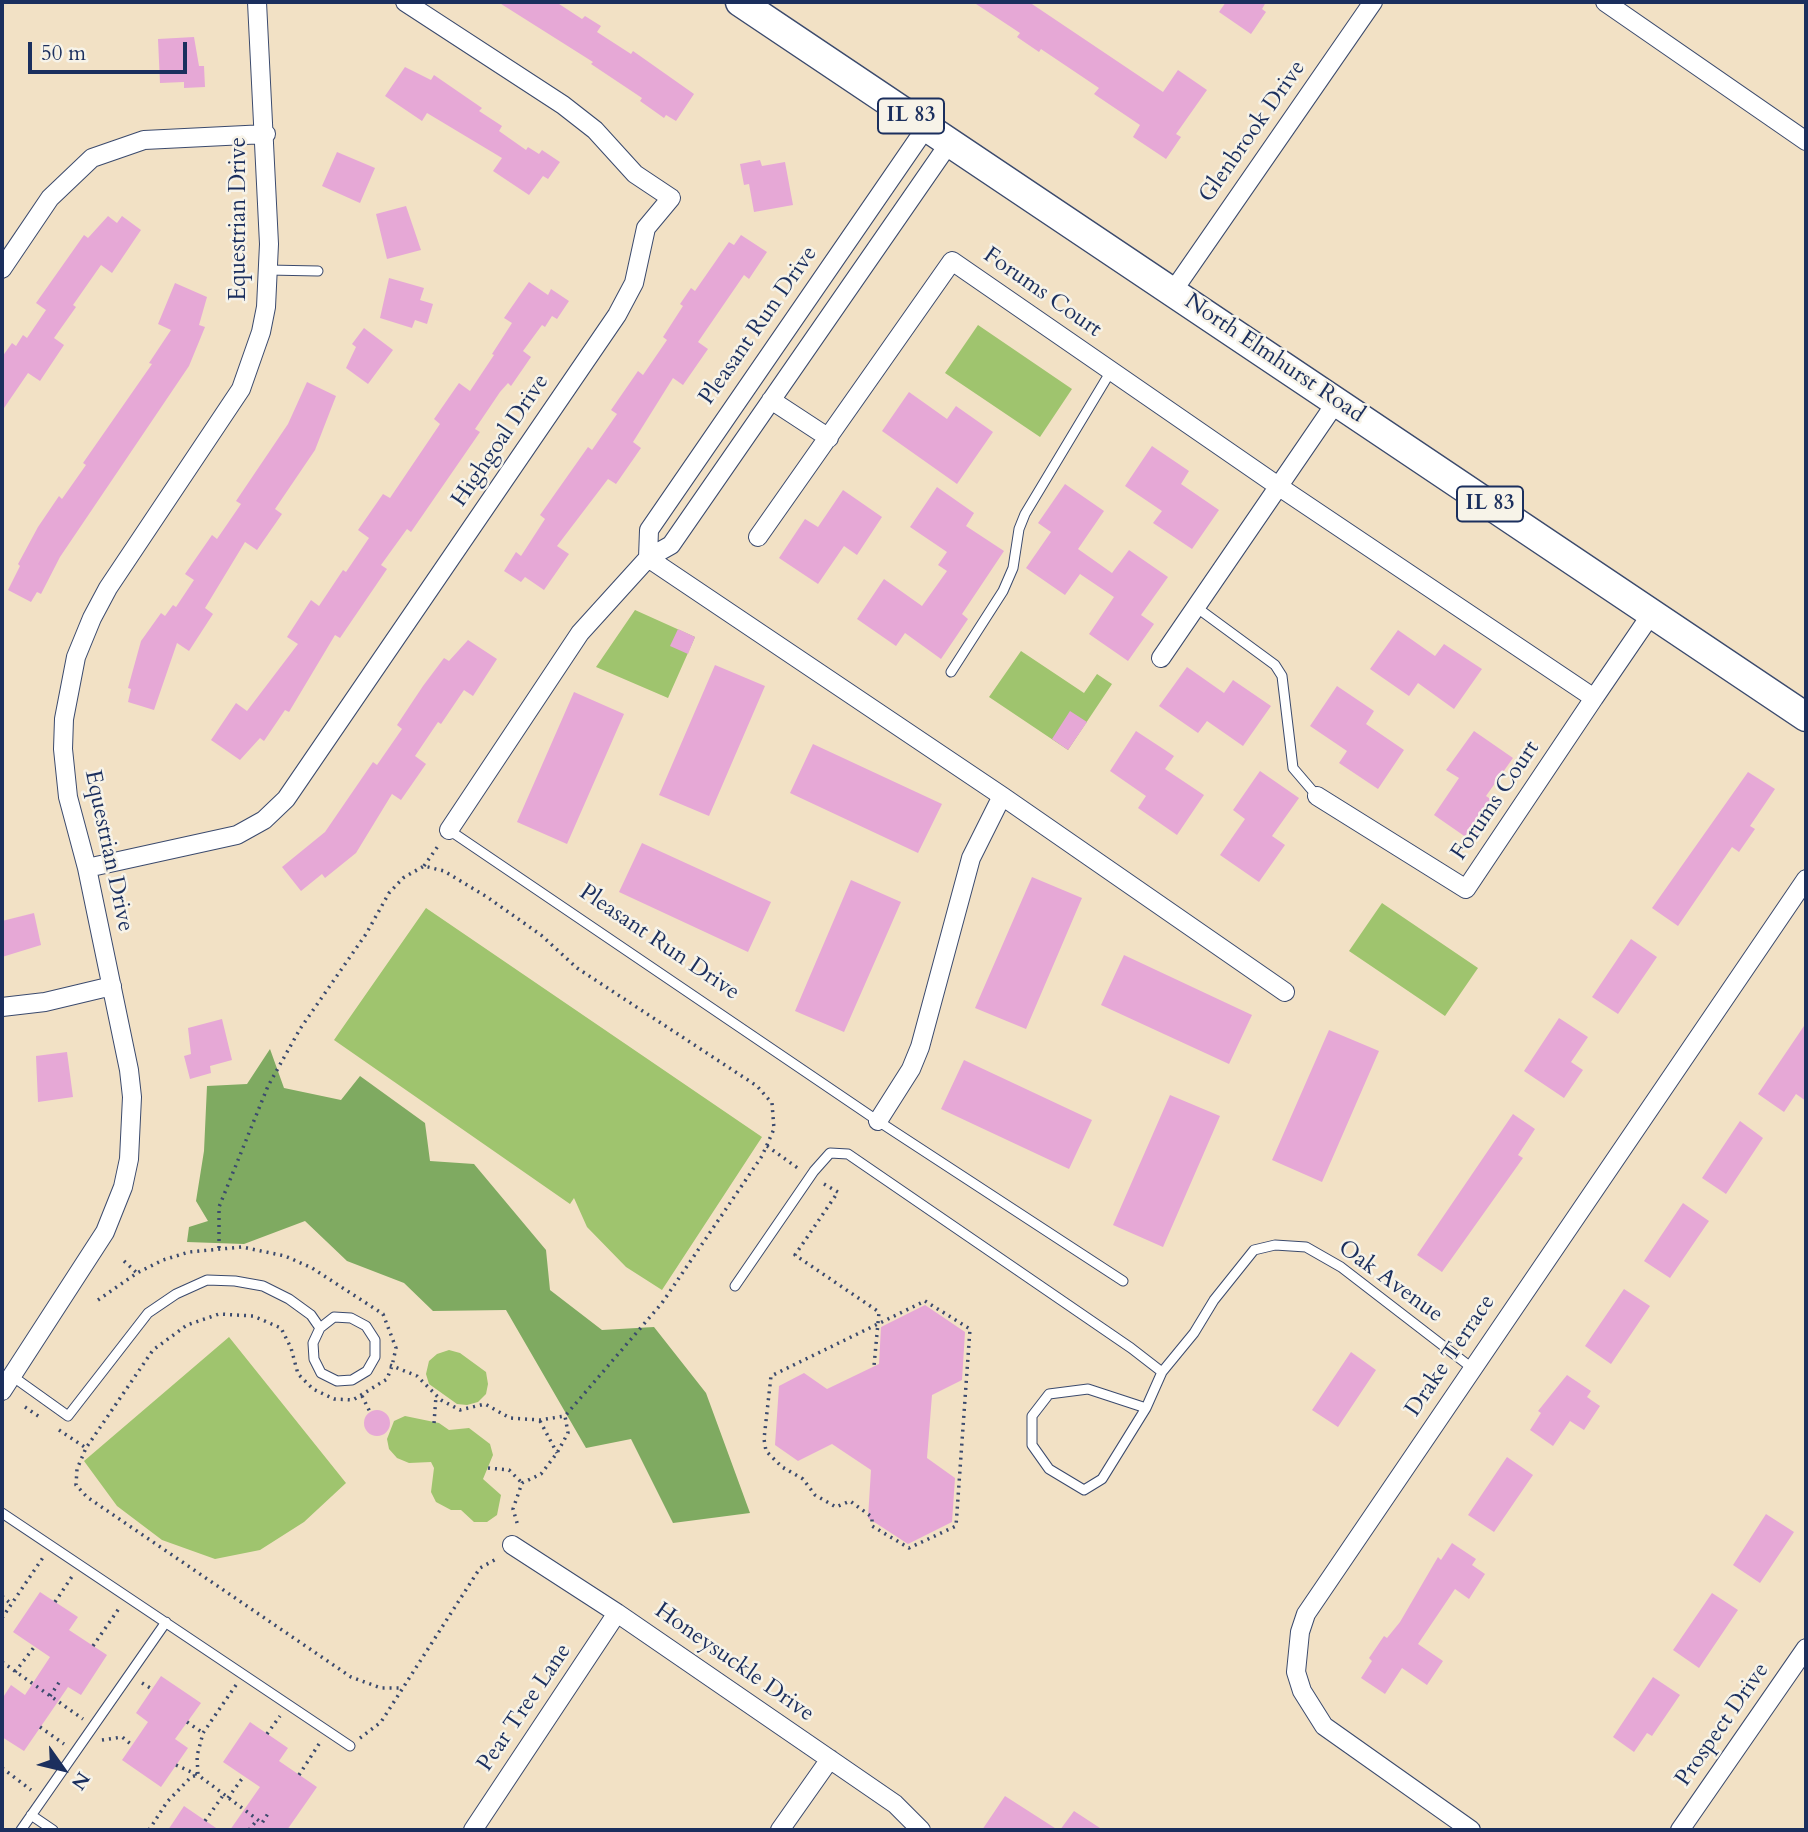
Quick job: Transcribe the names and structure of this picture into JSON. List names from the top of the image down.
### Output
{
  "streets": {
    "main road": ["IL 83", "North Elmhurst Road"],
    "street": [
      "Glenbrook Drive",
      "Equestrian Drive",
      "Forums Court",
      "Pleasant Run Drive",
      "Highgoal Drive",
      "Drake Terrace",
      "Honeysuckle Drive",
      "Pear Tree Lane",
      "Prospect Drive"
    ],
    "lane": ["Oak Avenue"]
  },
  "crossings": [
    ["Glenbrook Drive", "North Elmhurst Road"],
    ["Equestrian Drive", "Highgoal Drive"],
    ["Forums Court", "North Elmhurst Road"],
    ["Pleasant Run Drive", "North Elmhurst Road"],
    ["Oak Avenue", "Drake Terrace"],
    ["Honeysuckle Drive", "Pear Tree Lane"]
  ],
  "scale_bar": "50 m",
  "north": "bottom right"
}
